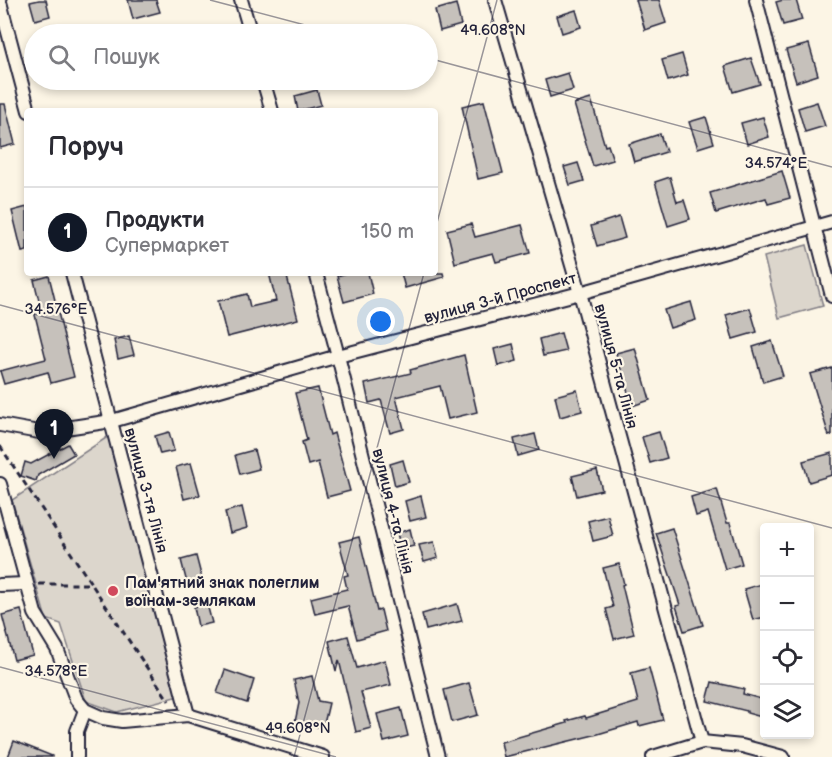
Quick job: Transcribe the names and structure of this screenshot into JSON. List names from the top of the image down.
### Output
{
  "streets": {
    "street": [
      "вулиця 3-й Проспект",
      "вулиця 5-та Лінія",
      "вулиця 3-тя Лінія",
      "вулиця 4-та Лінія"
    ]
  },
  "crossings": [
    ["вулиця 3-й Проспект", "вулиця 5-та Лінія"],
    ["вулиця 3-й Проспект", "вулиця 3-тя Лінія"],
    ["вулиця 3-й Проспект", "вулиця 4-та Лінія"]
  ],
  "places": ["Пам'ятний знак полеглим воїнам-землякам"],
  "page": {
    "search": "Пошук",
    "heading": "Поруч",
    "list": [
      {
        "mark": "1",
        "name": "Продукти",
        "note": "Супермаркет",
        "value": "150 m"
      }
    ],
    "pins": "1",
    "map_buttons": ["+", "−"]
  },
  "coordinates": [
    "49.608°N",
    "34.574°E",
    "34.576°E",
    "34.578°E"
  ]
}
